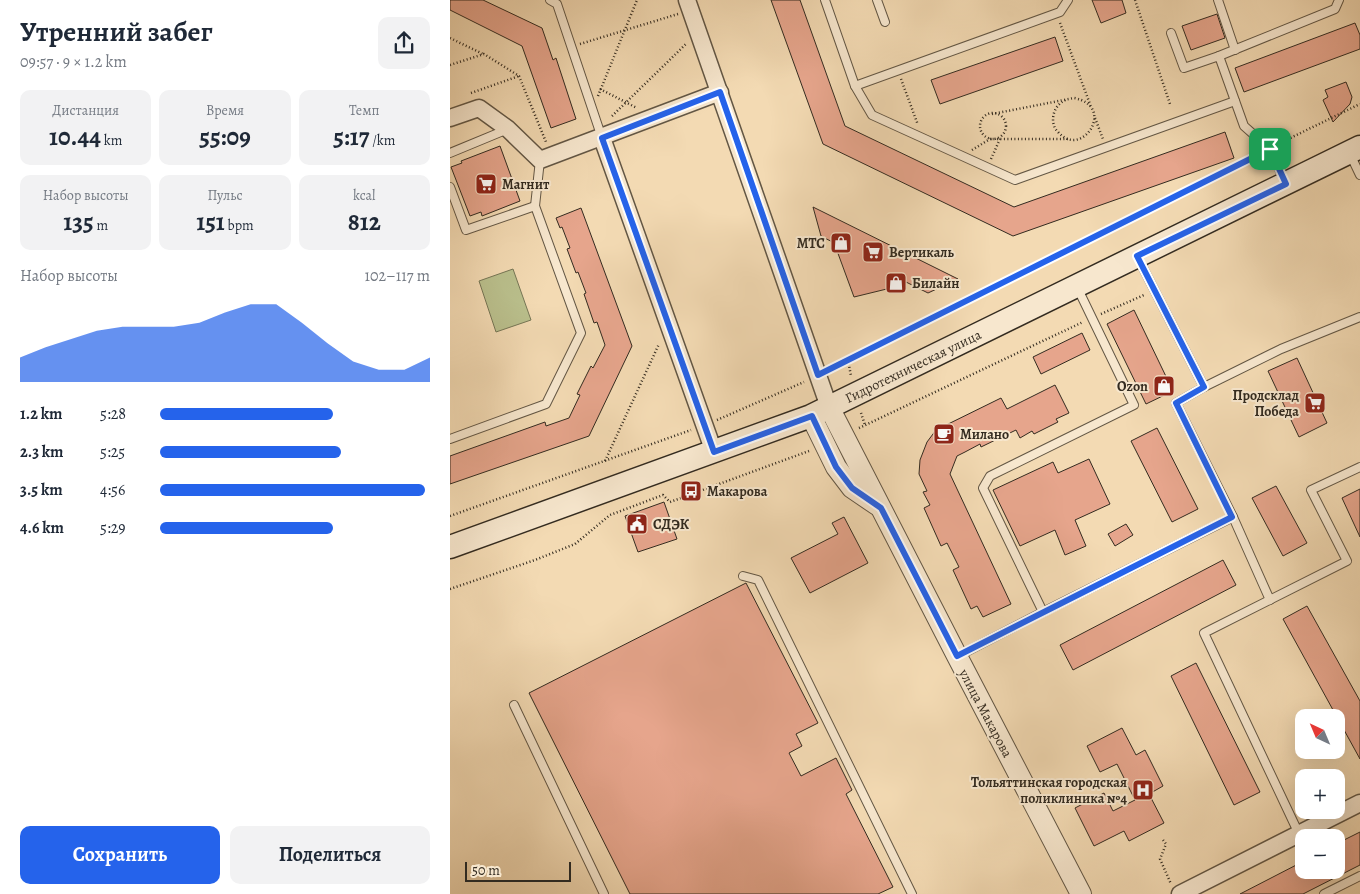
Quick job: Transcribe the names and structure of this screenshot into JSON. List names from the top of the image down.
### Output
{
  "streets": {
    "main road": ["Гидротехническая улица"],
    "street": ["улица Макарова"]
  },
  "crossings": [
    ["Гидротехническая улица", "улица Макарова"]
  ],
  "places": {
    "supermarket": ["Магнит", "Вертикаль", "Продсклад Победа"],
    "shop": ["МТС", "Билайн", "Ozon"],
    "cafe": ["Милано"],
    "bus stop": ["Макарова"],
    "public building": ["СДЭК"],
    "hospital": ["Тольяттинская городская поликлиника №4"]
  },
  "scale_bar": "50 m",
  "north": "top left",
  "page": {
    "heading": ["Утренний забег", "09:57 · 9 × 1.2 km"],
    "stats": [
      ["Дистанция", "10.44 km"],
      ["Время", "55:09"],
      ["Темп", "5:17 /km"],
      ["Набор высоты", "135 m"],
      ["Пульс", "151 bpm"],
      ["kcal", "812"]
    ],
    "chart": ["Набор высоты", "102–117 m"],
    "list": [
      {
        "name": "1.2 km",
        "note": "5:28"
      },
      {
        "name": "2.3 km",
        "note": "5:25"
      },
      {
        "name": "3.5 km",
        "note": "4:56"
      },
      {
        "name": "4.6 km",
        "note": "5:29"
      }
    ],
    "map_buttons": ["+", "−"],
    "buttons": ["Сохранить", "Поделиться"],
    "scale": "50 m"
  }
}
